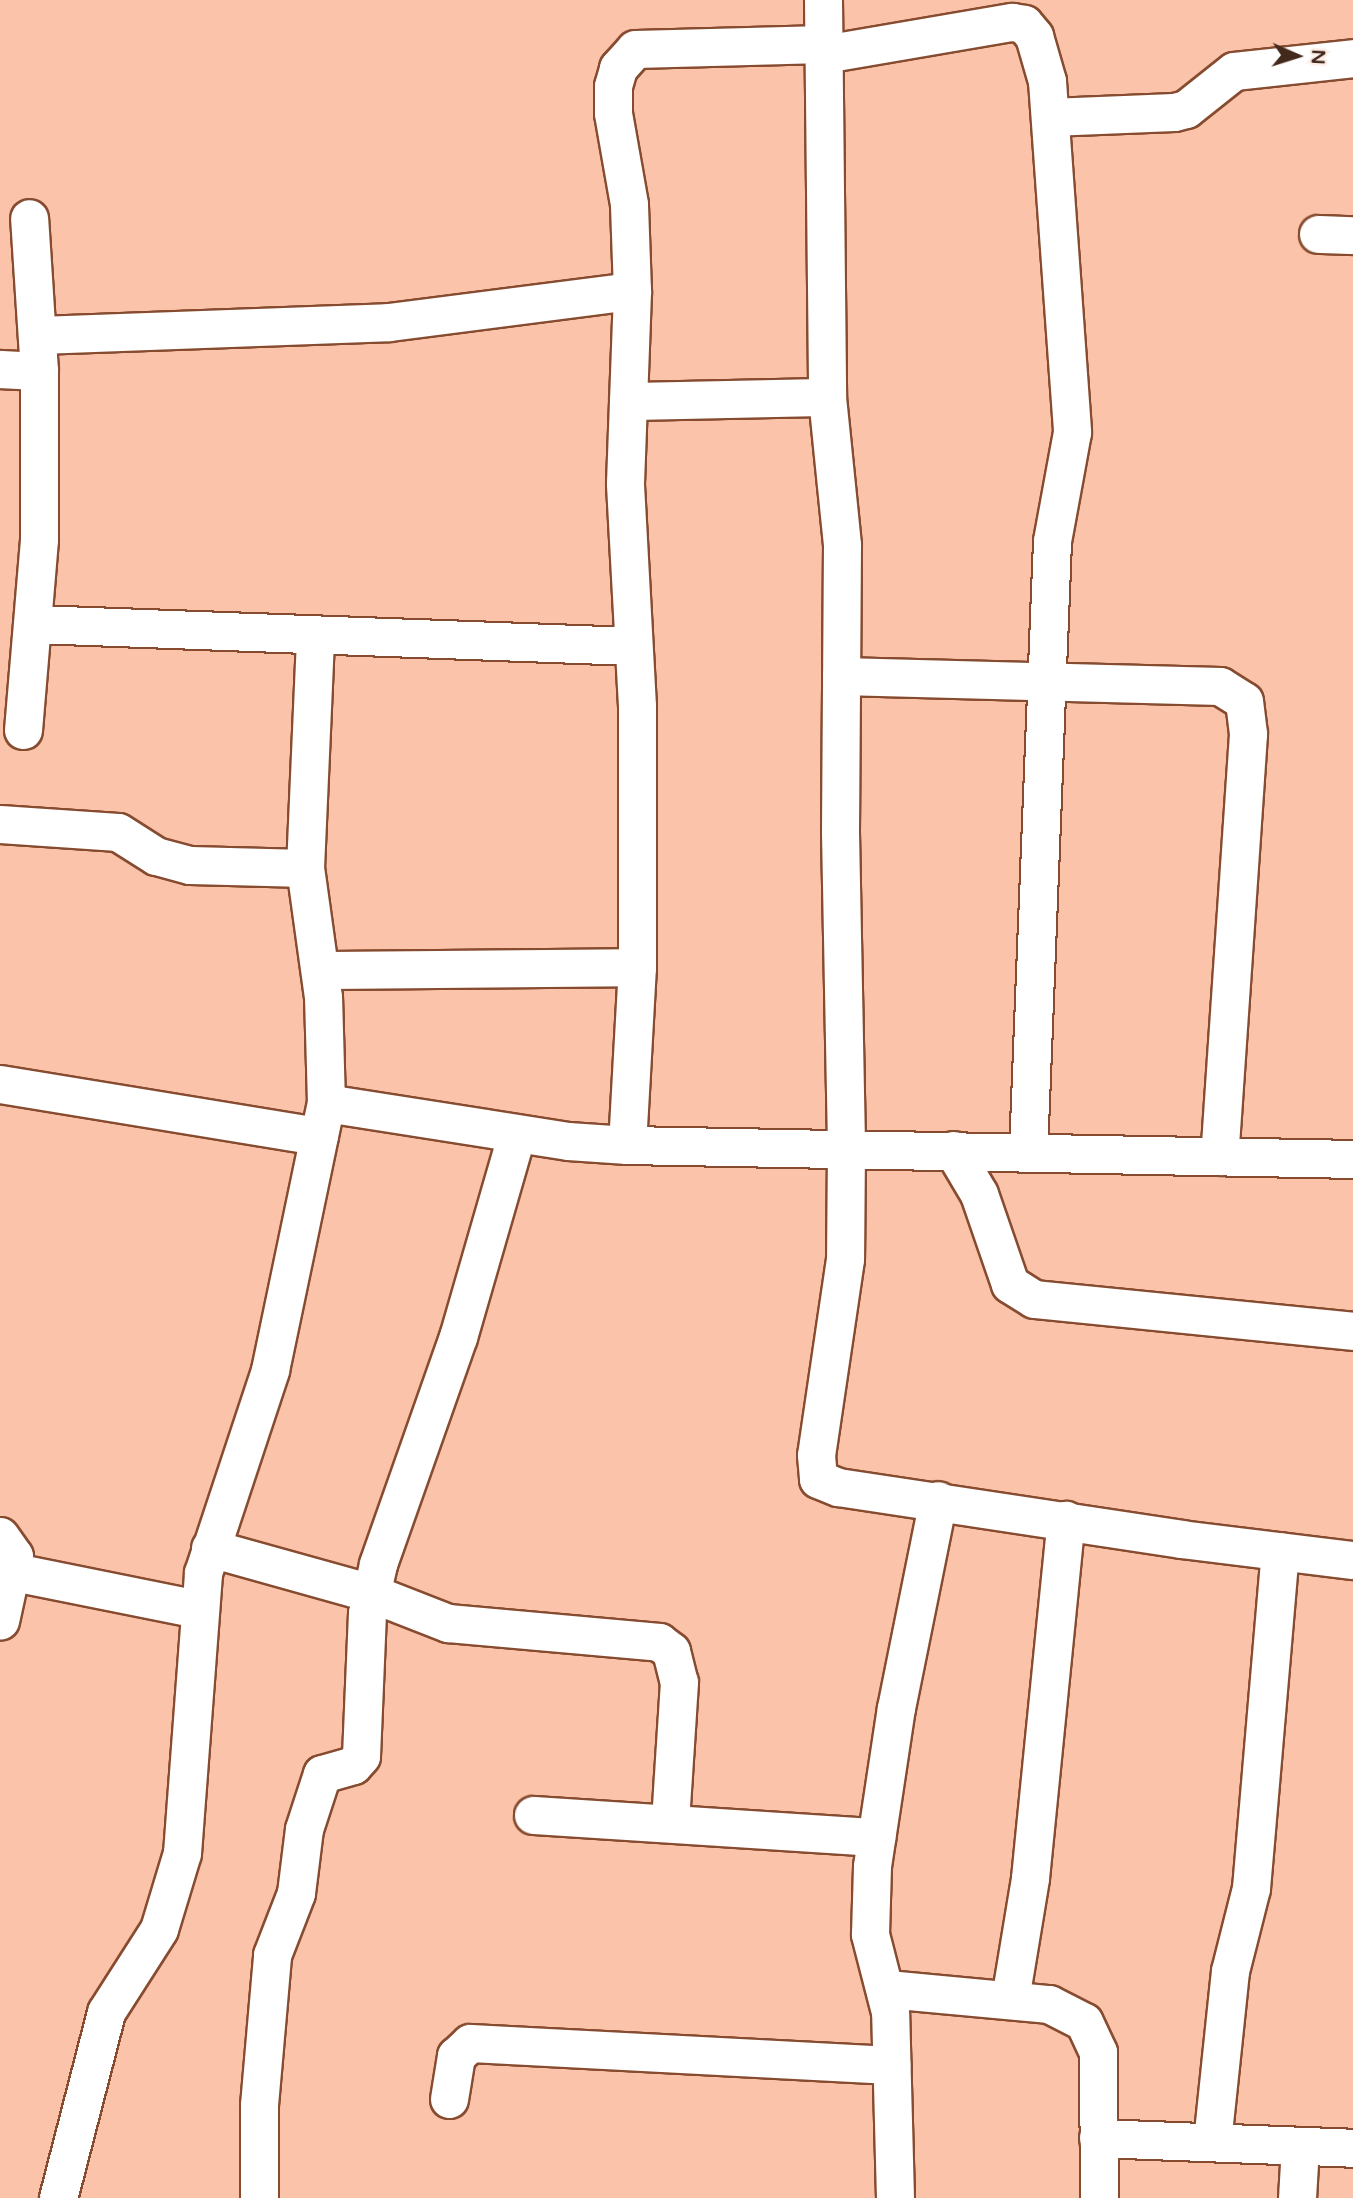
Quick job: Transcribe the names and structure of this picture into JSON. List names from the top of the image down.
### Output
{
  "north": "right"
}
